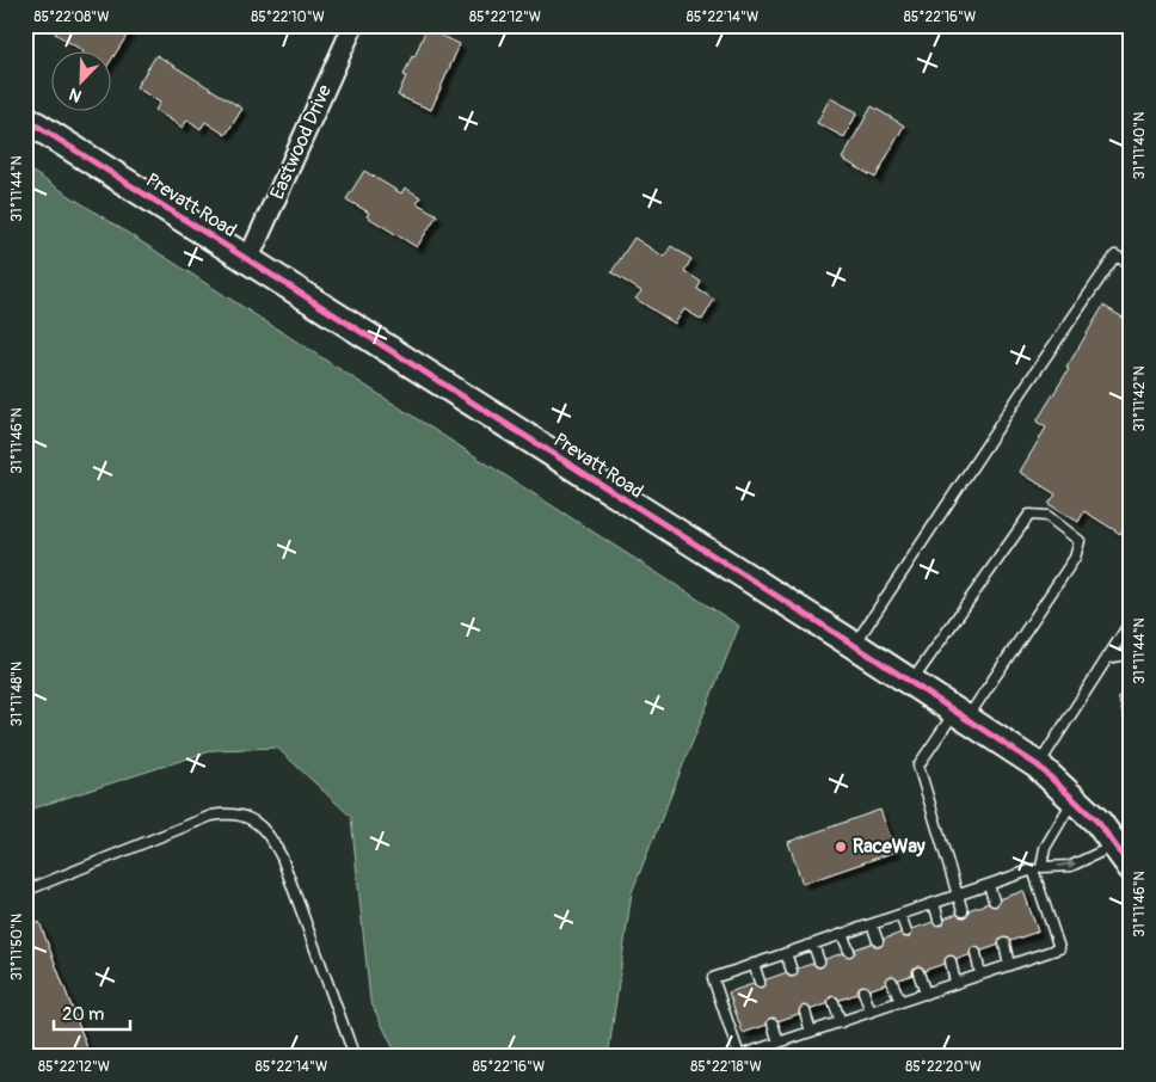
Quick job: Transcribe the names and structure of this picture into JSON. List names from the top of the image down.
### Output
{
  "streets": {
    "street": ["Eastwood Drive", "Prevatt Road"]
  },
  "crossings": [
    ["Eastwood Drive", "Prevatt Road"]
  ],
  "places": ["RaceWay"],
  "scale_bar": "20 m",
  "north": "bottom left",
  "coordinates": [
    "85°22'08\"W",
    "85°22'10\"W",
    "85°22'12\"W",
    "85°22'14\"W",
    "85°22'16\"W",
    "31°11'40\"N",
    "31°11'44\"N",
    "31°11'42\"N",
    "31°11'46\"N",
    "31°11'48\"N",
    "31°11'50\"N",
    "85°22'18\"W",
    "85°22'20\"W"
  ]
}
